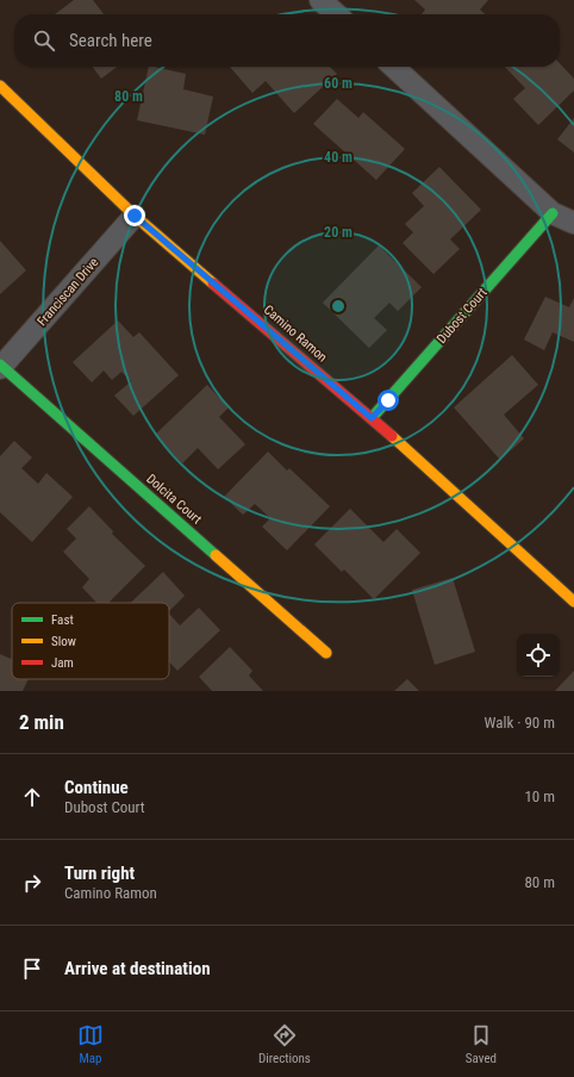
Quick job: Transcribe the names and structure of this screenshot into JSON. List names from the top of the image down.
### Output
{
  "streets": {
    "street": [
      "Franciscan Drive",
      "Dubost Court",
      "Camino Ramon",
      "Dolcita Court"
    ]
  },
  "crossings": [
    ["Franciscan Drive", "Camino Ramon"],
    ["Franciscan Drive", "Dolcita Court"],
    ["Dubost Court", "Camino Ramon"]
  ],
  "legend": ["Fast", "Slow", "Jam"],
  "page": {
    "search": "Search here",
    "heading": ["2 min", "Walk · 90 m"],
    "list": [
      ["Continue", "Dubost Court", "10 m"],
      ["Turn right", "Camino Ramon", "80 m"],
      "Arrive at destination"
    ],
    "nav": ["Map", "Directions", "Saved"]
  },
  "rings": [
    "60 m",
    "80 m",
    "40 m",
    "20 m"
  ]
}
